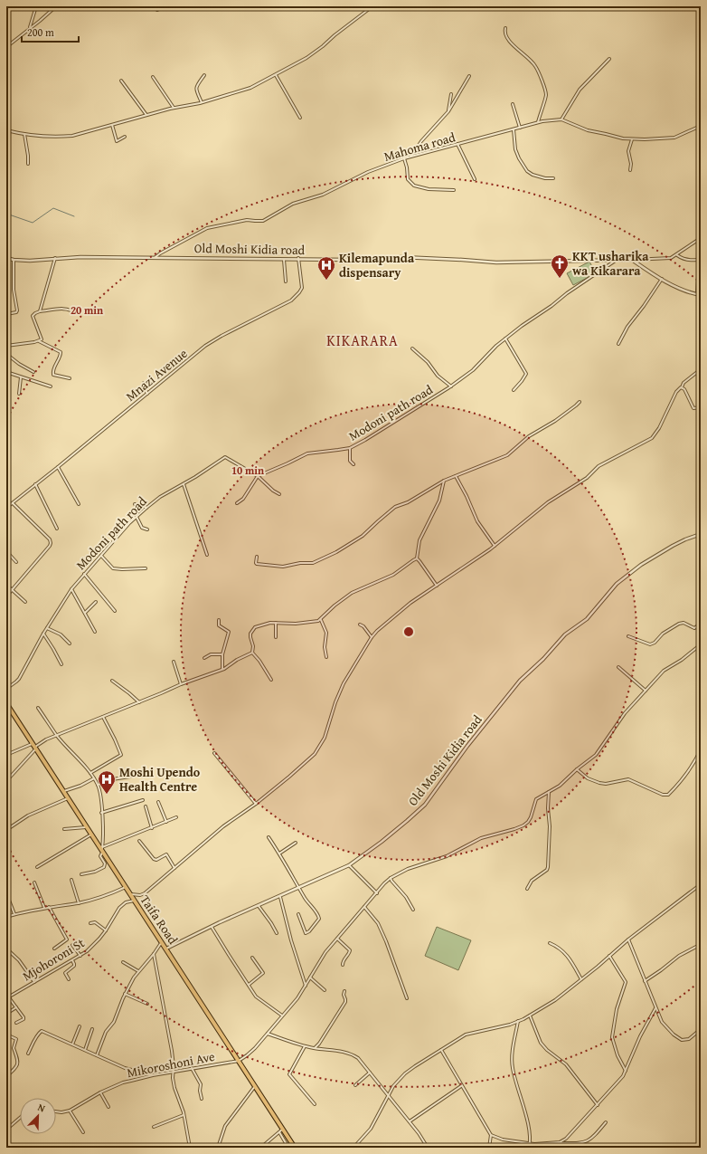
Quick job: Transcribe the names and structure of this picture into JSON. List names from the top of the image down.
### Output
{
  "streets": {
    "highway": ["Taifa Road"],
    "street": [
      "Mahoma road",
      "Old Moshi Kidia road",
      "Mnazi Avenue",
      "Modoni path road",
      "Mjohoroni St",
      "Mikoroshoni Ave"
    ]
  },
  "crossings": [
    ["Mahoma road", "Old Moshi Kidia road"],
    ["Old Moshi Kidia road", "Mnazi Avenue"],
    ["Old Moshi Kidia road", "Modoni path road"],
    ["Old Moshi Kidia road", "Taifa Road"],
    ["Taifa Road", "Mjohoroni St"],
    ["Taifa Road", "Mikoroshoni Ave"]
  ],
  "districts": ["KIKARARA"],
  "places": {
    "church": ["KKT usharika wa Kikarara"],
    "hospital": ["Kilemapunda dispensary", "Moshi Upendo Health Centre"]
  },
  "scale_bar": "200 m",
  "north": "top right",
  "rings": ["20 min", "10 min"]
}
